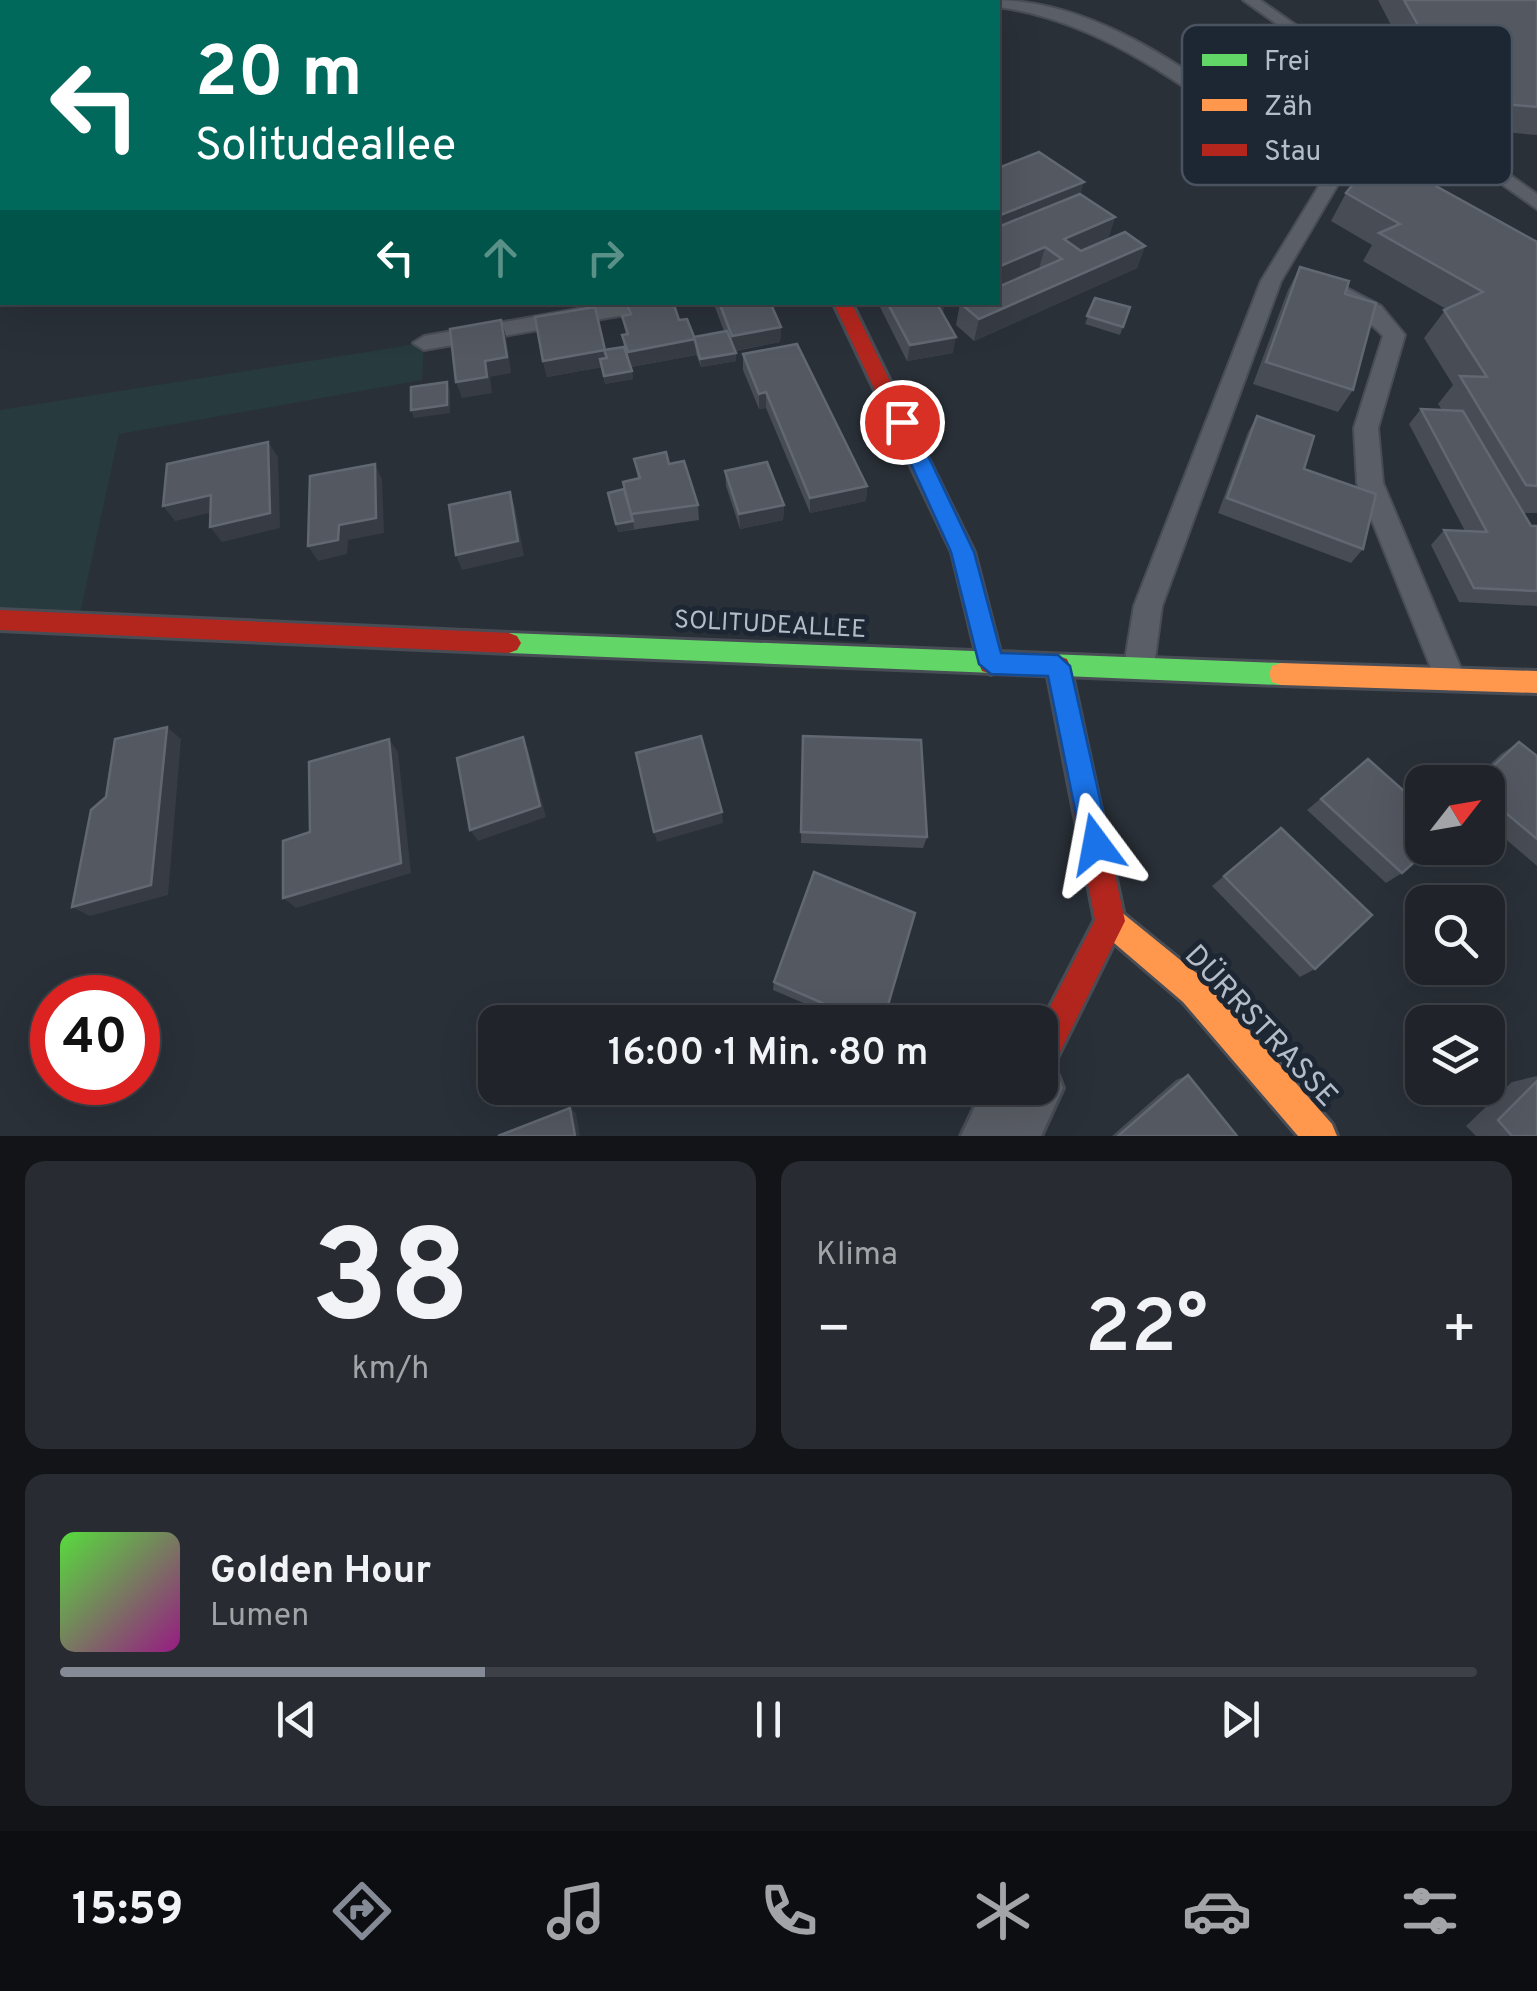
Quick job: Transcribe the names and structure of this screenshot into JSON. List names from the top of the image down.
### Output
{
  "streets": {
    "street": ["SOLITUDEALLEE", "DÜRRSTRASSE"]
  },
  "legend": ["Frei", "Zäh", "Stau"],
  "north": "top right",
  "page": {
    "turn": ["20 m", "Solitudeallee"],
    "limit": "40",
    "trip": "16:00 · 1 Min. · 80 m",
    "tile": [
      ["38", "km/h"],
      "Klima"
    ],
    "heat": ["−", "22°", "+"],
    "song": ["Golden Hour", "Lumen"],
    "tabs": "15:59"
  }
}
